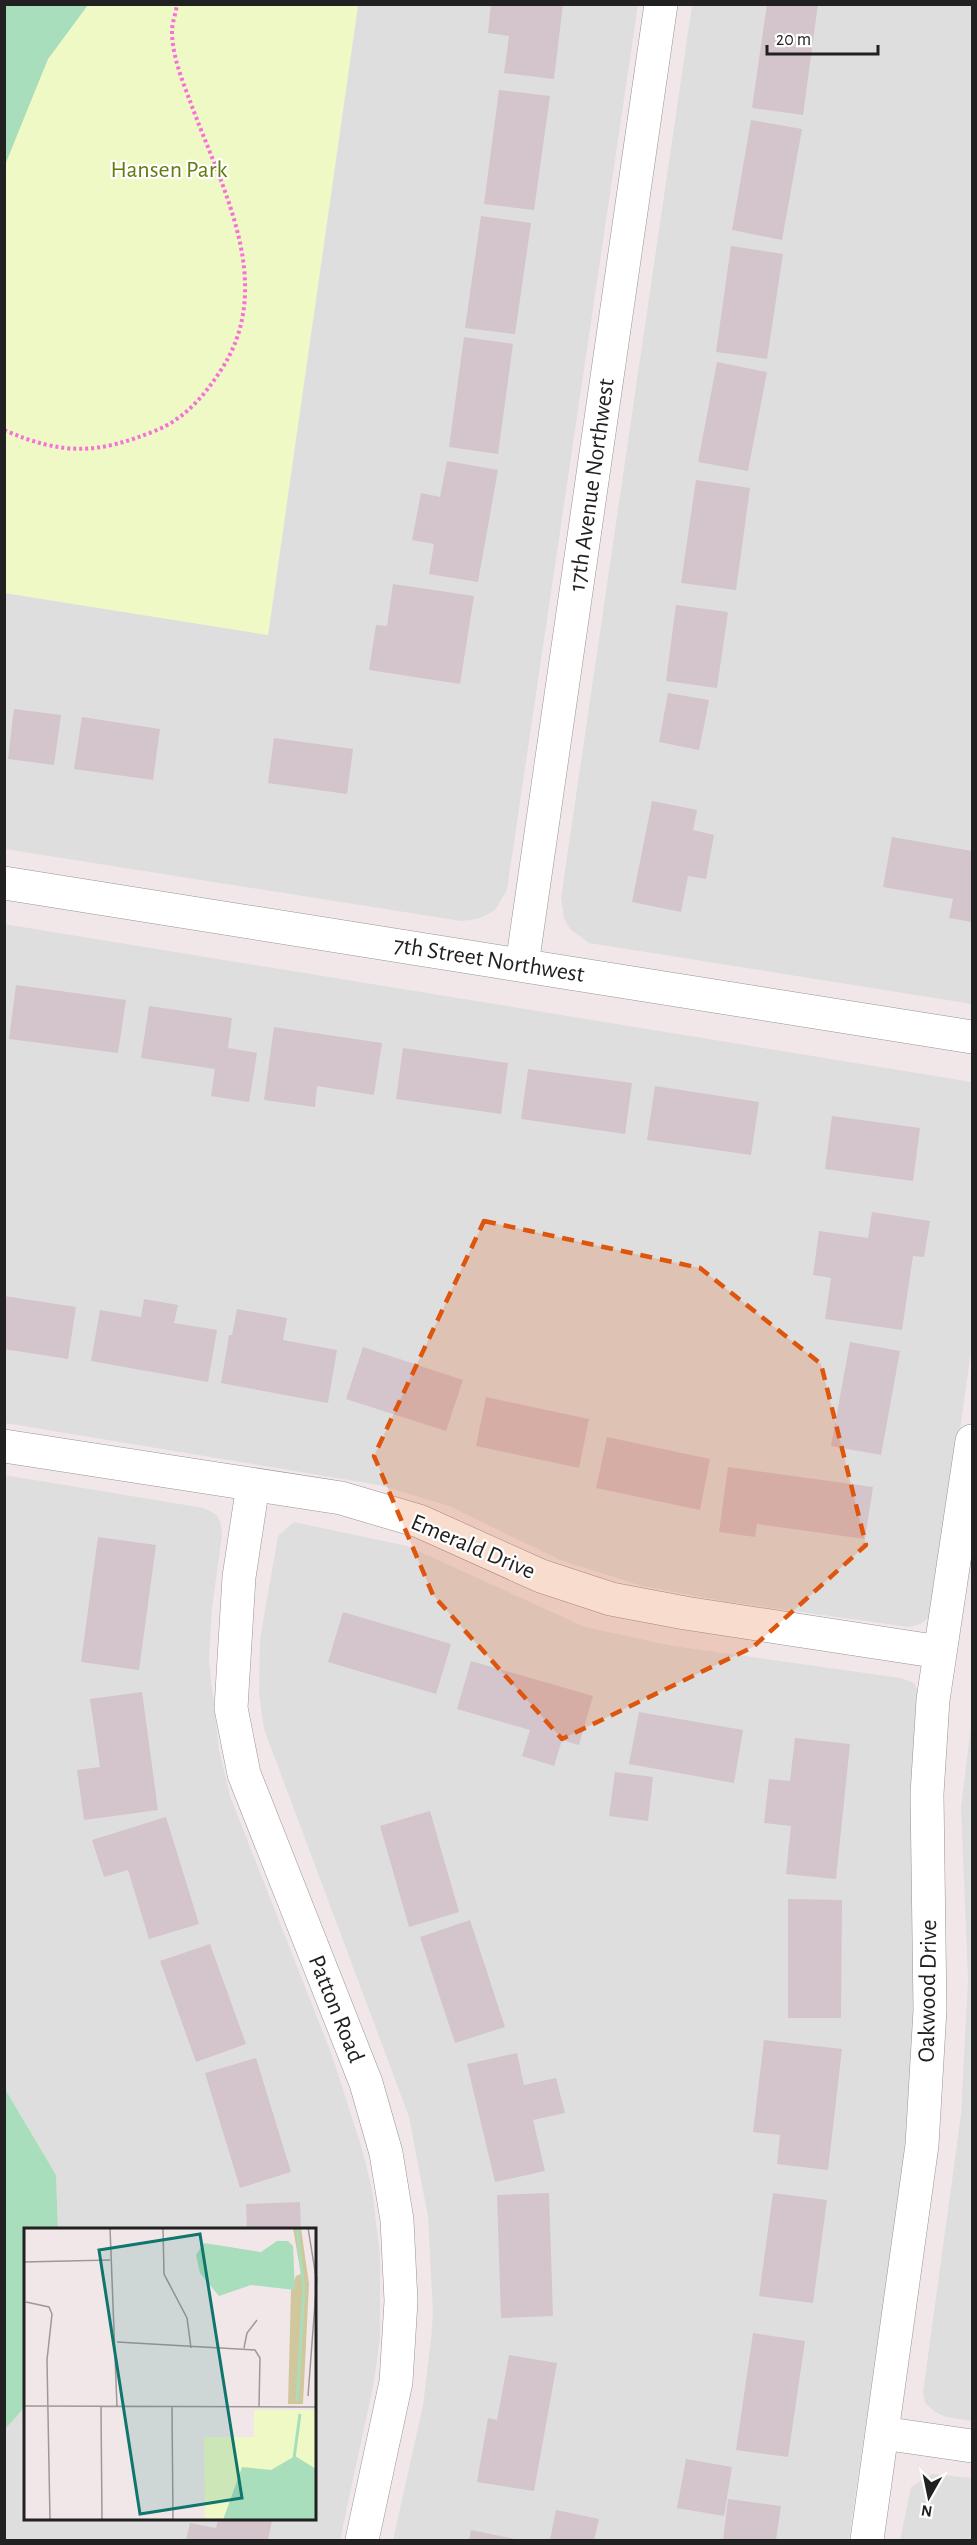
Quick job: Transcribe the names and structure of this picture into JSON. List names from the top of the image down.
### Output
{
  "streets": {
    "street": [
      "17th Avenue Northwest",
      "7th Street Northwest",
      "Emerald Drive",
      "Oakwood Drive",
      "Patton Road"
    ]
  },
  "crossings": [
    ["17th Avenue Northwest", "7th Street Northwest"],
    ["Emerald Drive", "Oakwood Drive"],
    ["Emerald Drive", "Patton Road"]
  ],
  "parks": ["Hansen Park"],
  "scale_bar": "20 m",
  "north": "bottom"
}
